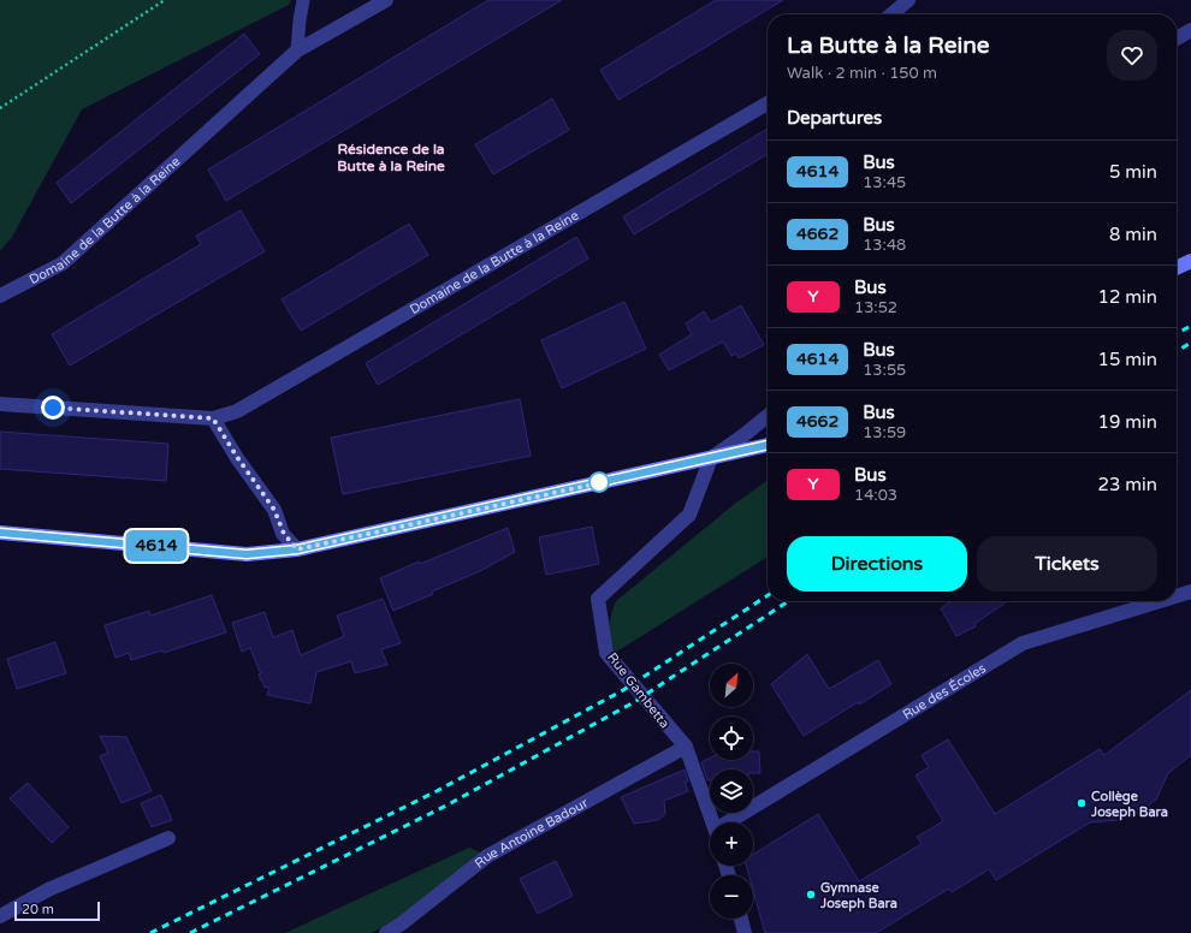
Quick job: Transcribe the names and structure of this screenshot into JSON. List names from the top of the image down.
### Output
{
  "streets": {
    "street": [
      "Domaine de la Butte à la Reine",
      "Rue Gambetta",
      "Rue des Écoles",
      "Rue Antoine Badour"
    ]
  },
  "crossings": [
    ["Rue Gambetta", "Rue Antoine Badour"]
  ],
  "districts": ["Résidence de la Butte à la Reine"],
  "places": ["Collège Joseph Bara", "Gymnase Joseph Bara"],
  "lines": ["bus line 4614"],
  "scale_bar": "20 m",
  "north": "top right",
  "page": {
    "on_map": "4614",
    "heading": [
      ["La Butte à la Reine", "Walk · 2 min · 150 m"],
      "Departures"
    ],
    "list": [
      {
        "mark": "4614",
        "name": "Bus",
        "note": "13:45",
        "value": "5 min"
      },
      {
        "mark": "4662",
        "name": "Bus",
        "note": "13:48",
        "value": "8 min"
      },
      {
        "mark": "Y",
        "name": "Bus",
        "note": "13:52",
        "value": "12 min"
      },
      {
        "mark": "4614",
        "name": "Bus",
        "note": "13:55",
        "value": "15 min"
      },
      {
        "mark": "4662",
        "name": "Bus",
        "note": "13:59",
        "value": "19 min"
      },
      {
        "mark": "Y",
        "name": "Bus",
        "note": "14:03",
        "value": "23 min"
      }
    ],
    "buttons": ["Directions", "Tickets"],
    "map_buttons": ["+", "−"],
    "scale": "20 m"
  }
}
